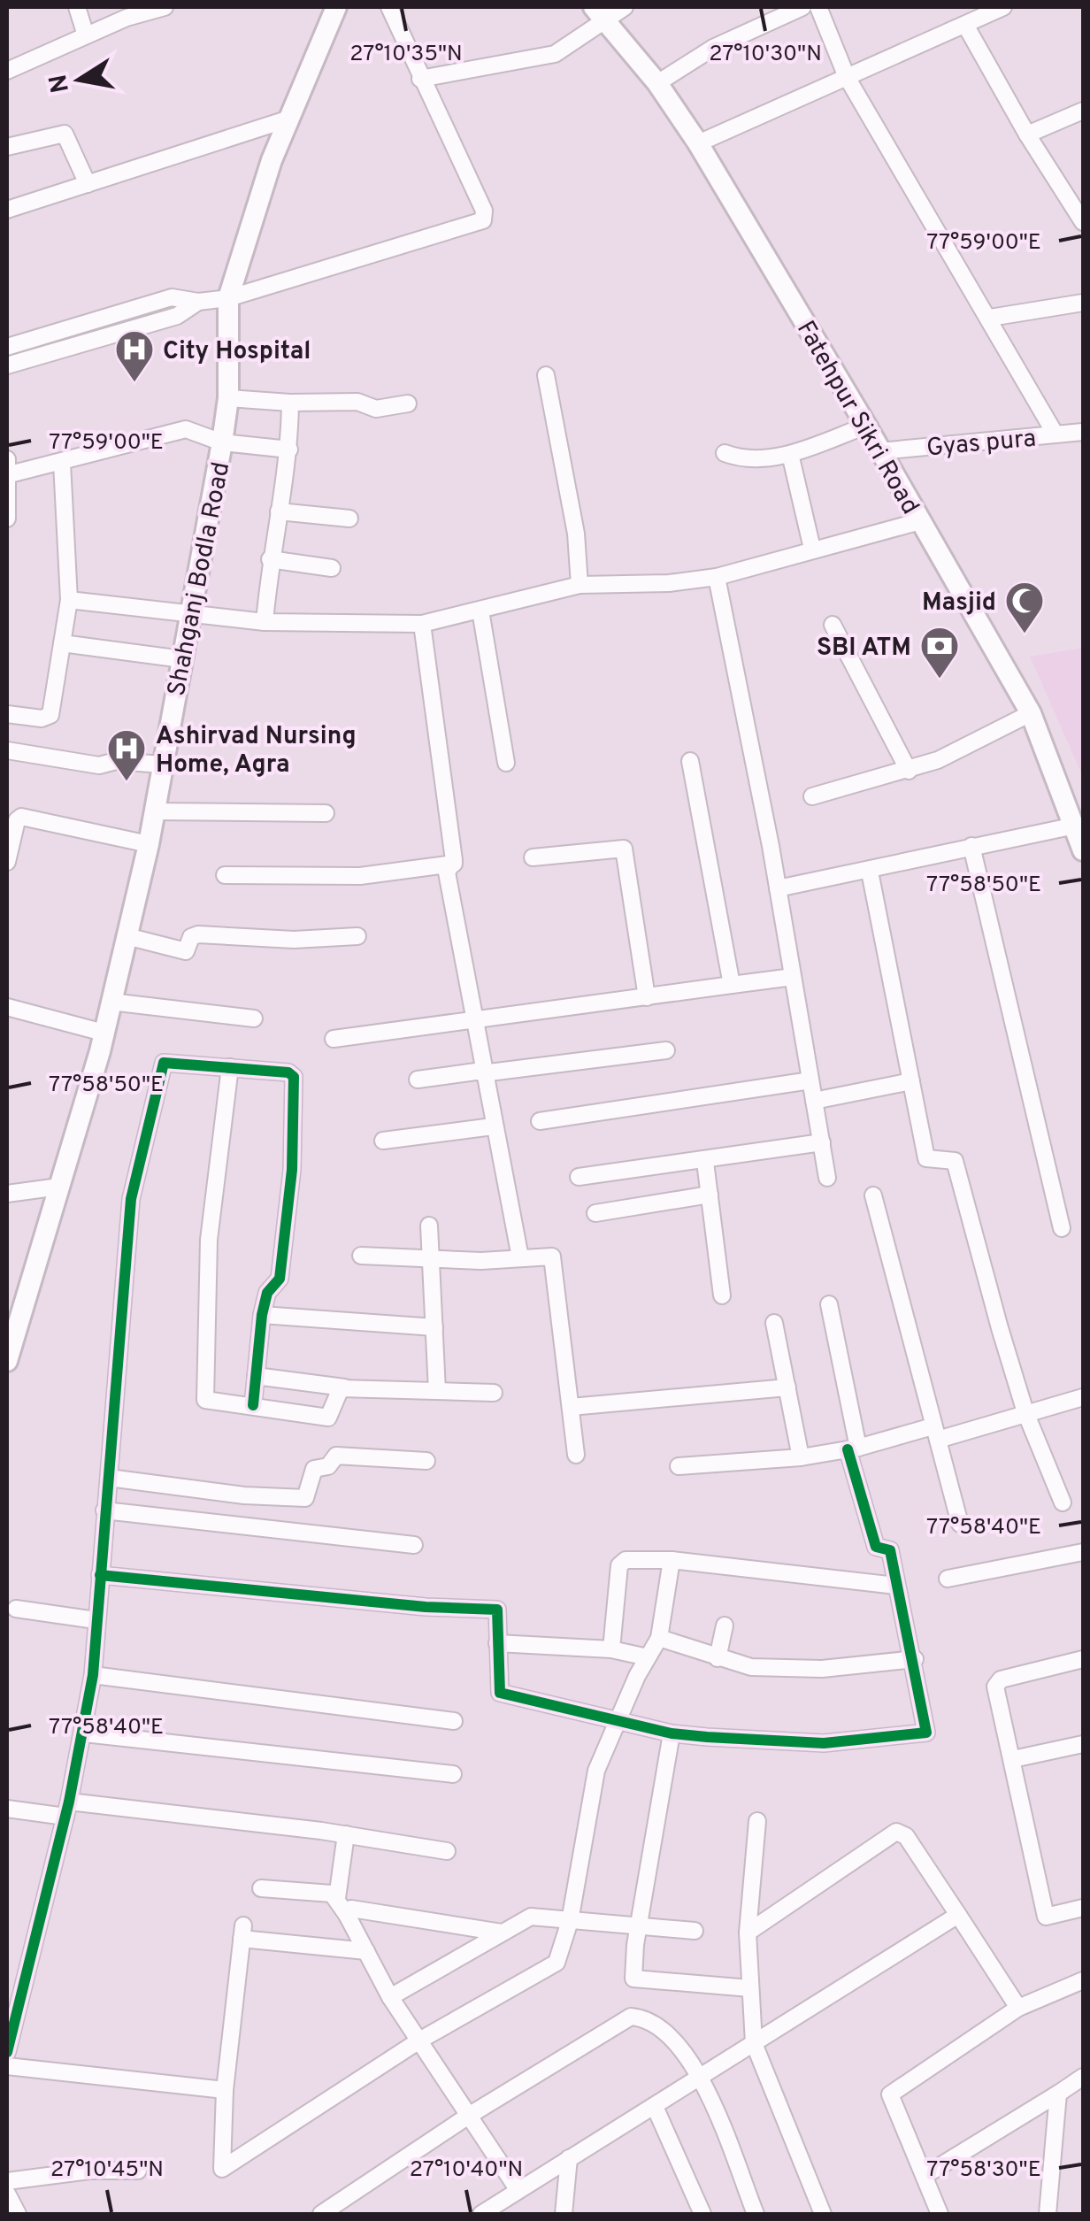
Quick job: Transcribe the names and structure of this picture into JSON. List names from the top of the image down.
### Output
{
  "streets": {
    "main road": ["Fatehpur Sikri Road", "Shahganj Bodla Road"],
    "street": ["Gyas pura"]
  },
  "crossings": [
    ["Fatehpur Sikri Road", "Gyas pura"]
  ],
  "places": {
    "hospital": ["City Hospital", "Ashirvad Nursing Home, Agra"],
    "mosque": ["Masjid"],
    "bank": ["SBI ATM"]
  },
  "north": "left",
  "coordinates": [
    "27°10'35\"N",
    "27°10'30\"N",
    "77°59'00\"E",
    "77°58'50\"E",
    "77°58'40\"E",
    "77°58'30\"E",
    "27°10'45\"N",
    "27°10'40\"N"
  ]
}
